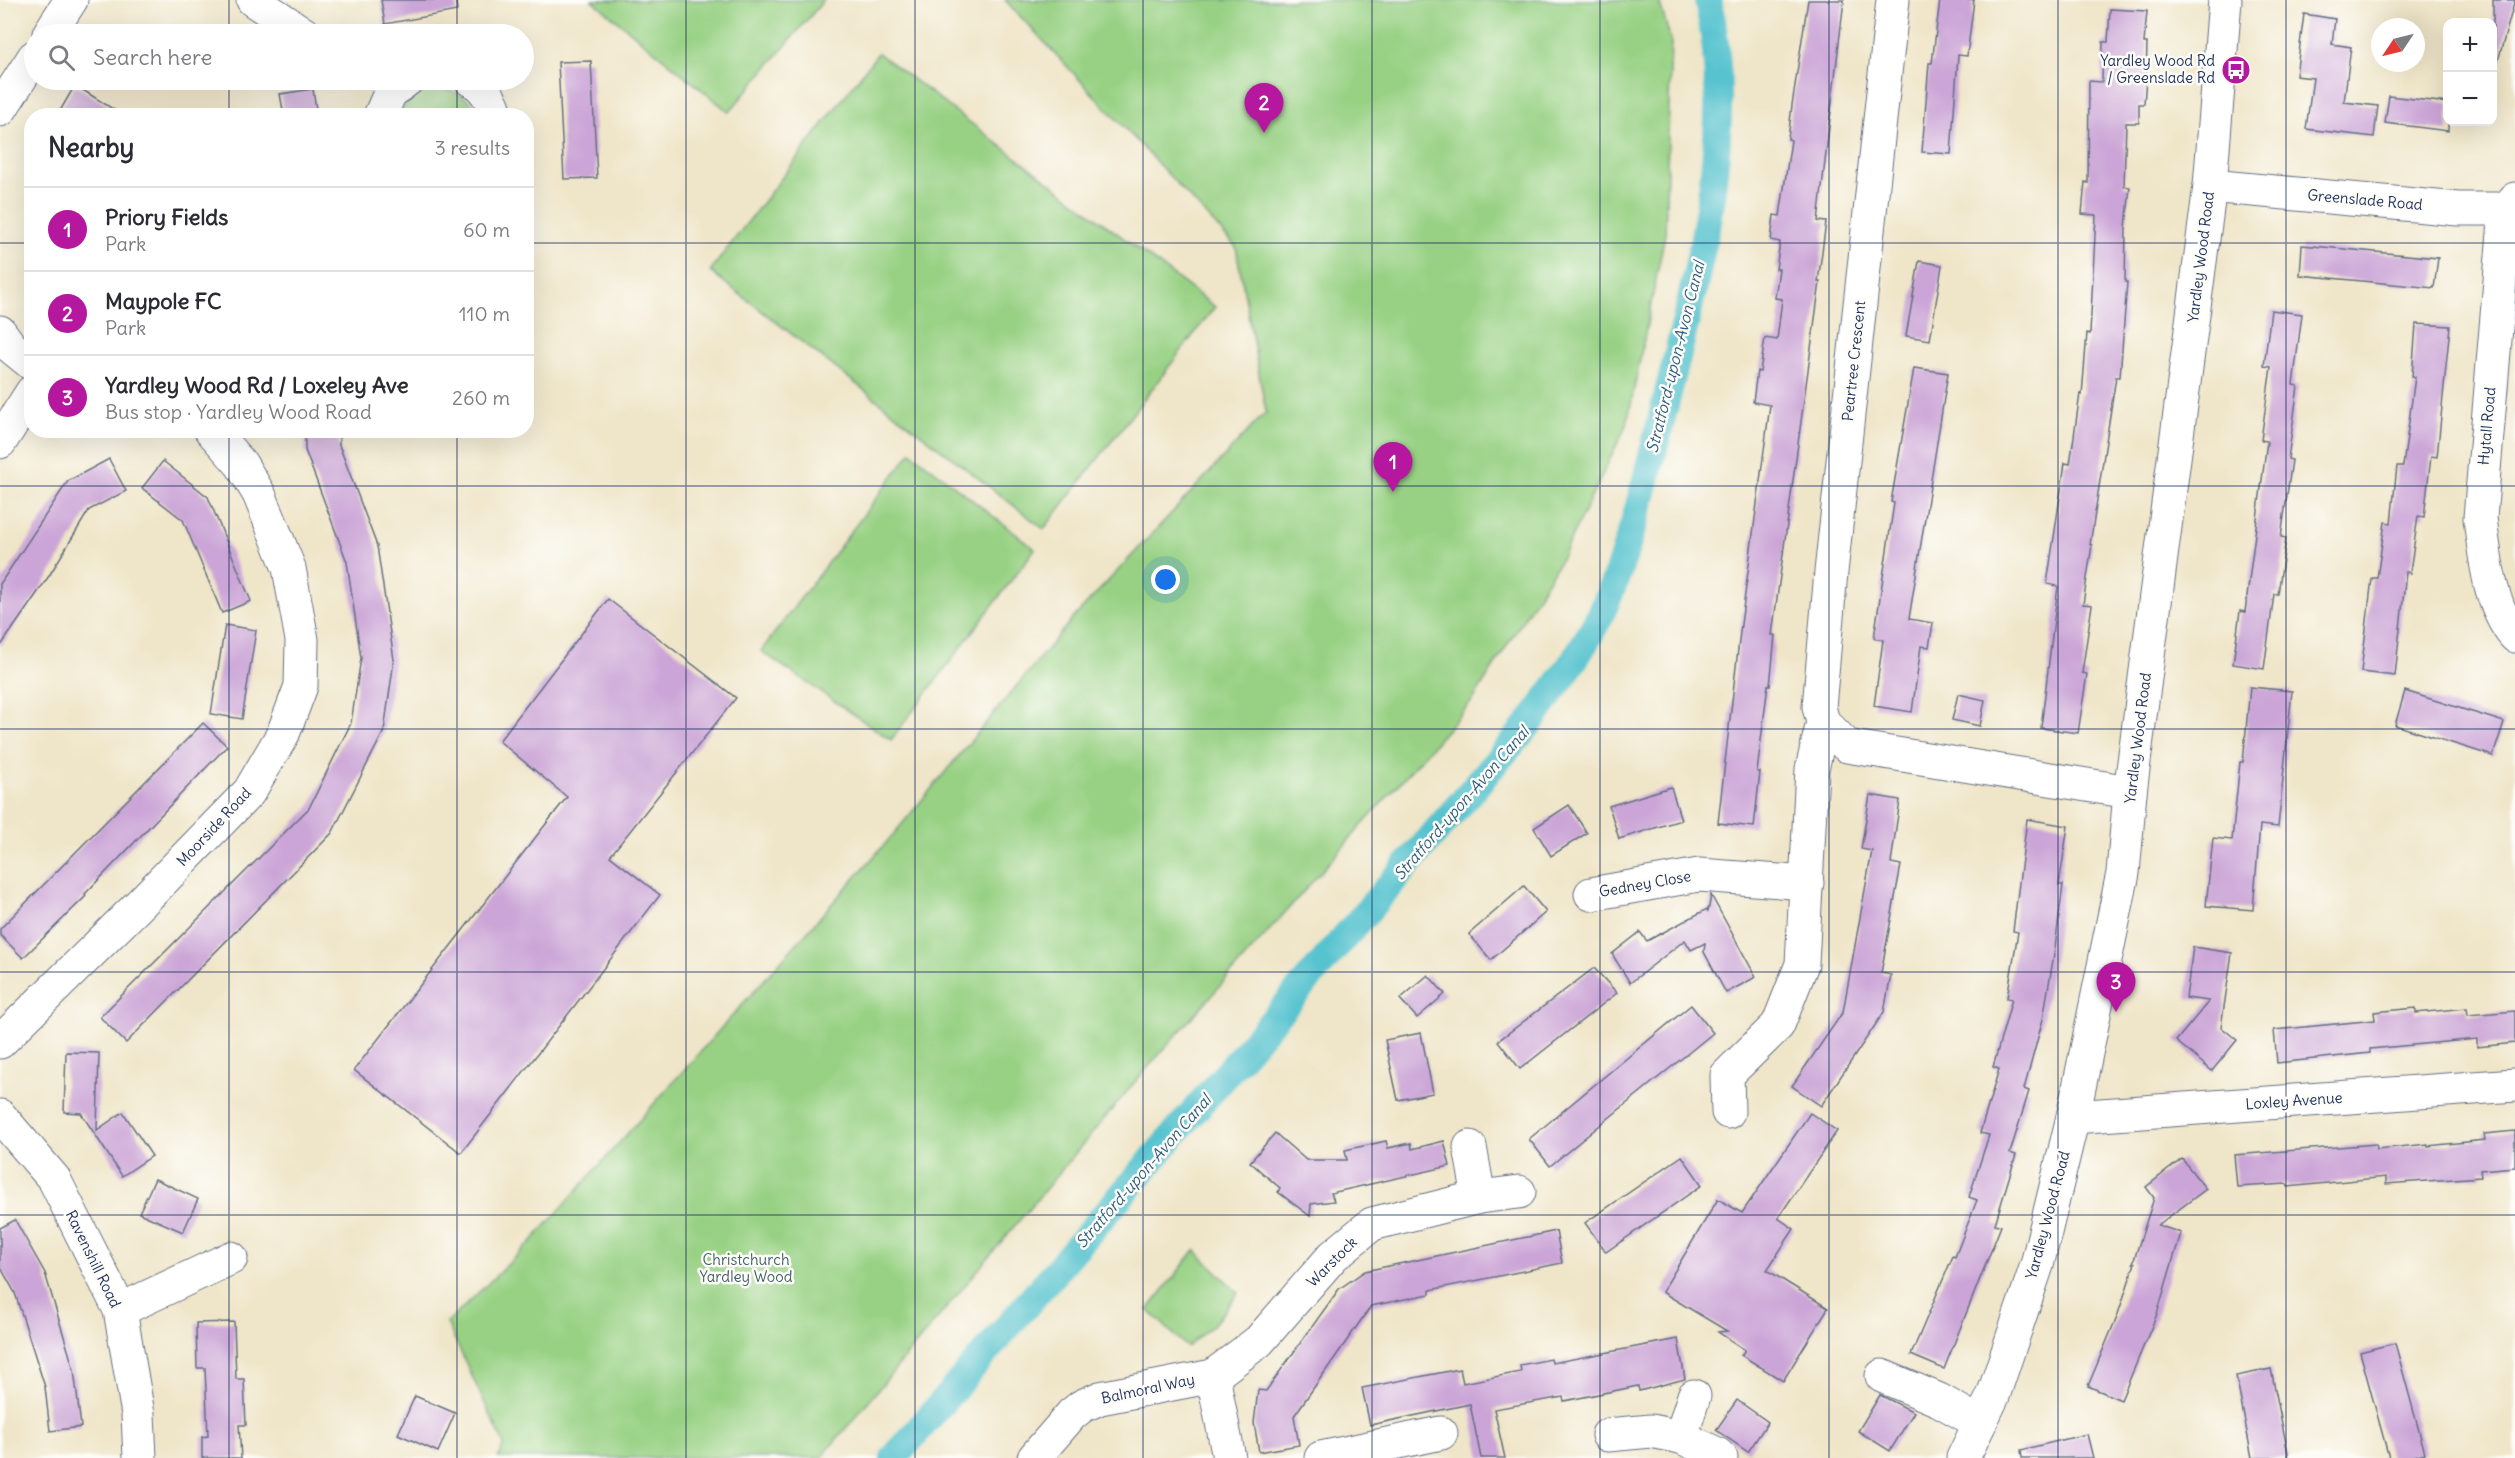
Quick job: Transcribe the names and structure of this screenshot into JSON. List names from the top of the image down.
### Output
{
  "streets": {
    "street": [
      "Greenslade Road",
      "Yardley Wood Road",
      "Peartree Crescent",
      "Hytall Road",
      "Moorside Road",
      "Gedney Close",
      "Loxley Avenue",
      "Ravenshill Road",
      "Warstock",
      "Balmoral Way"
    ]
  },
  "crossings": [
    ["Greenslade Road", "Yardley Wood Road"],
    ["Greenslade Road", "Hytall Road"],
    ["Yardley Wood Road", "Loxley Avenue"],
    ["Peartree Crescent", "Gedney Close"],
    ["Warstock", "Balmoral Way"]
  ],
  "water": ["Stratford-upon-Avon Canal"],
  "parks": ["Christchurch Yardley Wood"],
  "places": {
    "bus stop": ["Yardley Wood Rd / Greenslade Rd"]
  },
  "north": "bottom left",
  "page": {
    "map_buttons": ["+", "−"],
    "search": "Search here",
    "pins": ["2", "1", "3"],
    "heading": ["Nearby", "3 results"],
    "list": [
      {
        "mark": "1",
        "name": "Priory Fields",
        "note": "Park",
        "value": "60 m"
      },
      {
        "mark": "2",
        "name": "Maypole FC",
        "note": "Park",
        "value": "110 m"
      },
      {
        "mark": "3",
        "name": "Yardley Wood Rd / Loxeley Ave",
        "note": "Bus stop · Yardley Wood Road",
        "value": "260 m"
      }
    ]
  }
}
